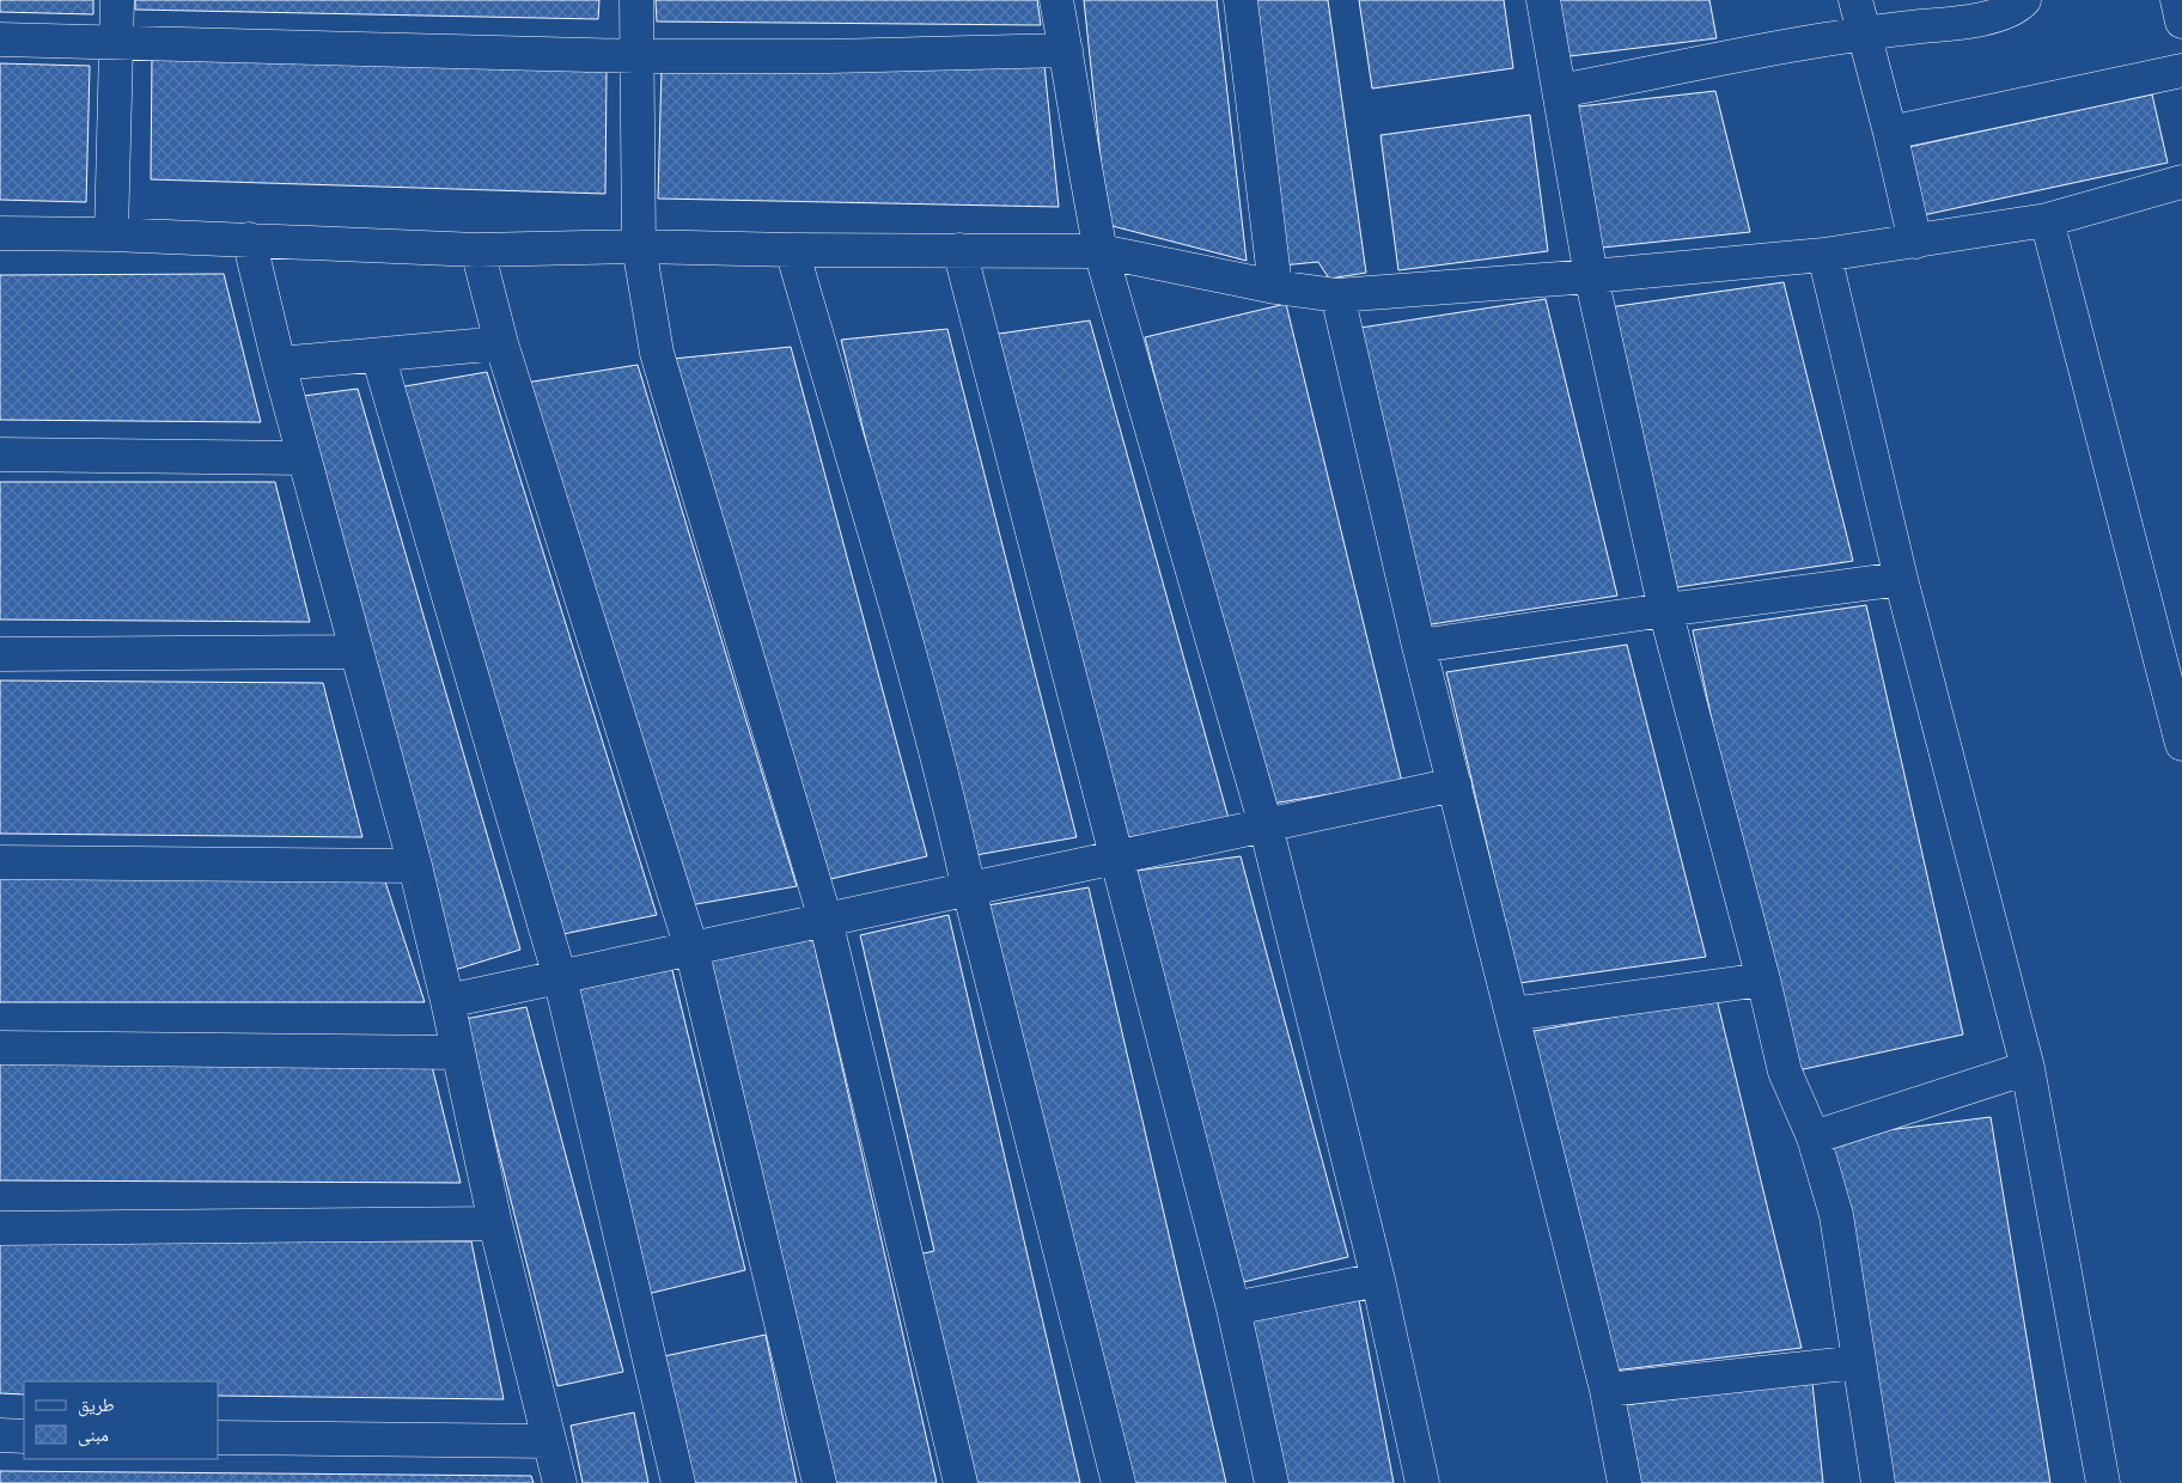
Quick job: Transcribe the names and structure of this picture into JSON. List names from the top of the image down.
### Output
{
  "legend": ["طريق", "مبنى"]
}
